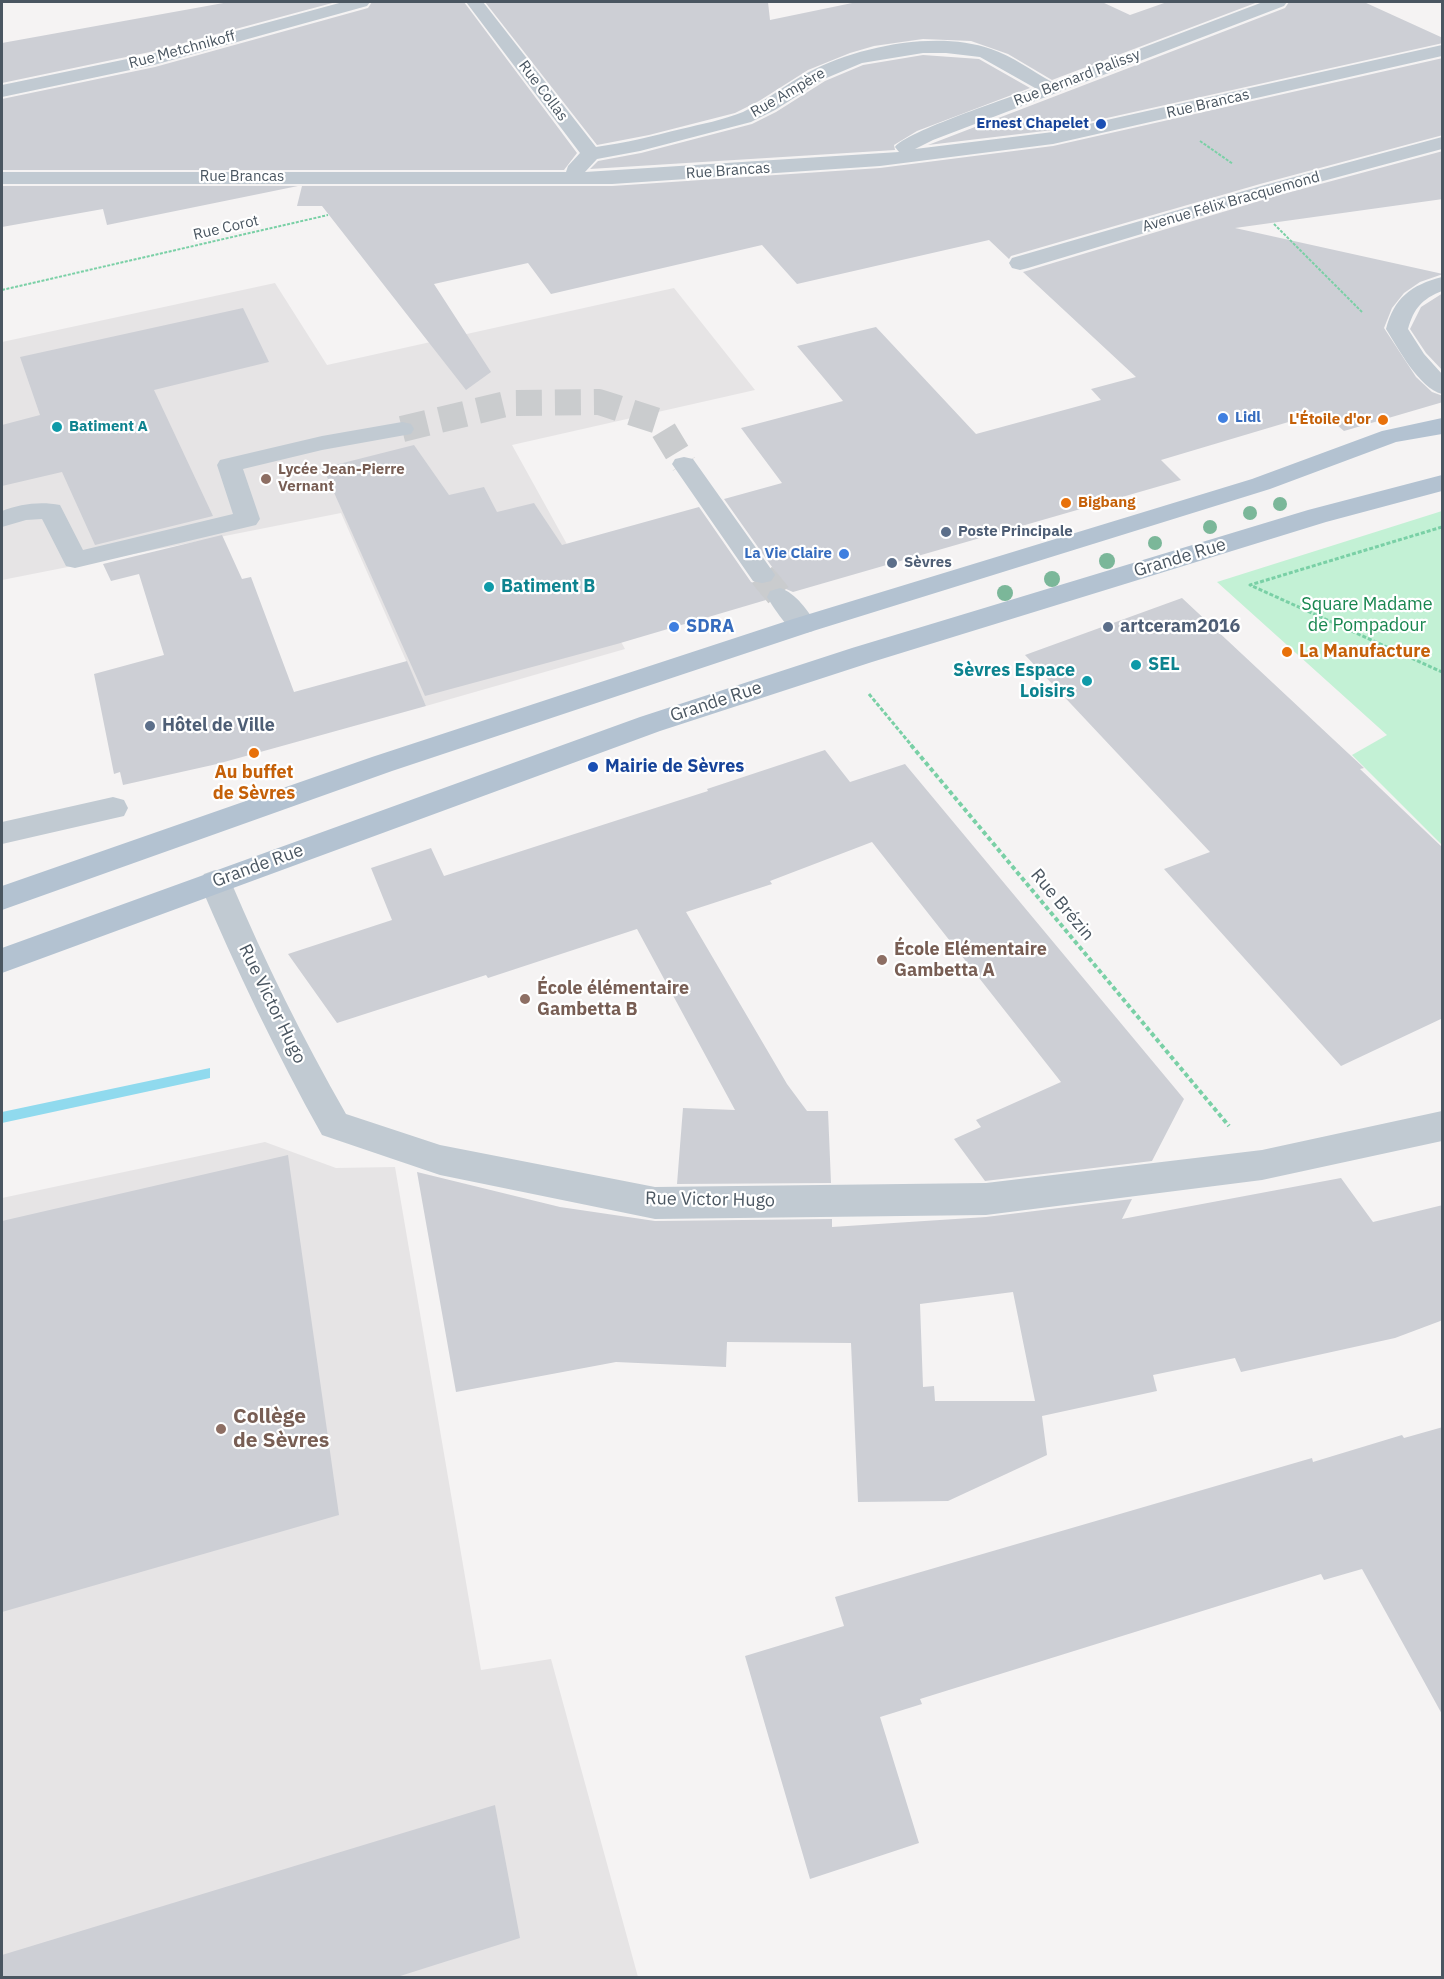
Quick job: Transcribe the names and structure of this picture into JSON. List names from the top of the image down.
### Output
{
  "streets": {
    "main road": ["Grande Rue"],
    "street": [
      "Rue Metchnikoff",
      "Rue Bernard Palissy",
      "Rue Collas",
      "Rue Ampère",
      "Rue Brancas",
      "Avenue Félix Bracquemond",
      "Rue Victor Hugo"
    ],
    "path": ["Rue Corot", "Rue Brézin"]
  },
  "crossings": [
    ["Rue Bernard Palissy", "Rue Ampère"],
    ["Rue Bernard Palissy", "Rue Brancas"],
    ["Rue Collas", "Rue Ampère"],
    ["Grande Rue", "Rue Brézin"],
    ["Grande Rue", "Rue Victor Hugo"],
    ["Rue Brézin", "Rue Victor Hugo"]
  ],
  "parks": ["Square Madame de Pompadour"],
  "places": [
    "Ernest Chapelet",
    "Lidl",
    "L'Étoile d'or",
    "Batiment A",
    "Lycée Jean-Pierre Vernant",
    "Bigbang",
    "Poste Principale",
    "La Vie Claire",
    "Sèvres",
    "Batiment B",
    "SDRA",
    "artceram2016",
    "La Manufacture",
    "SEL",
    "Sèvres Espace Loisirs",
    "Hôtel de Ville",
    "Au buffet de Sèvres",
    "Mairie de Sèvres",
    "École Elémentaire Gambetta A",
    "École élémentaire Gambetta B",
    "Collège de Sèvres"
  ]
}
